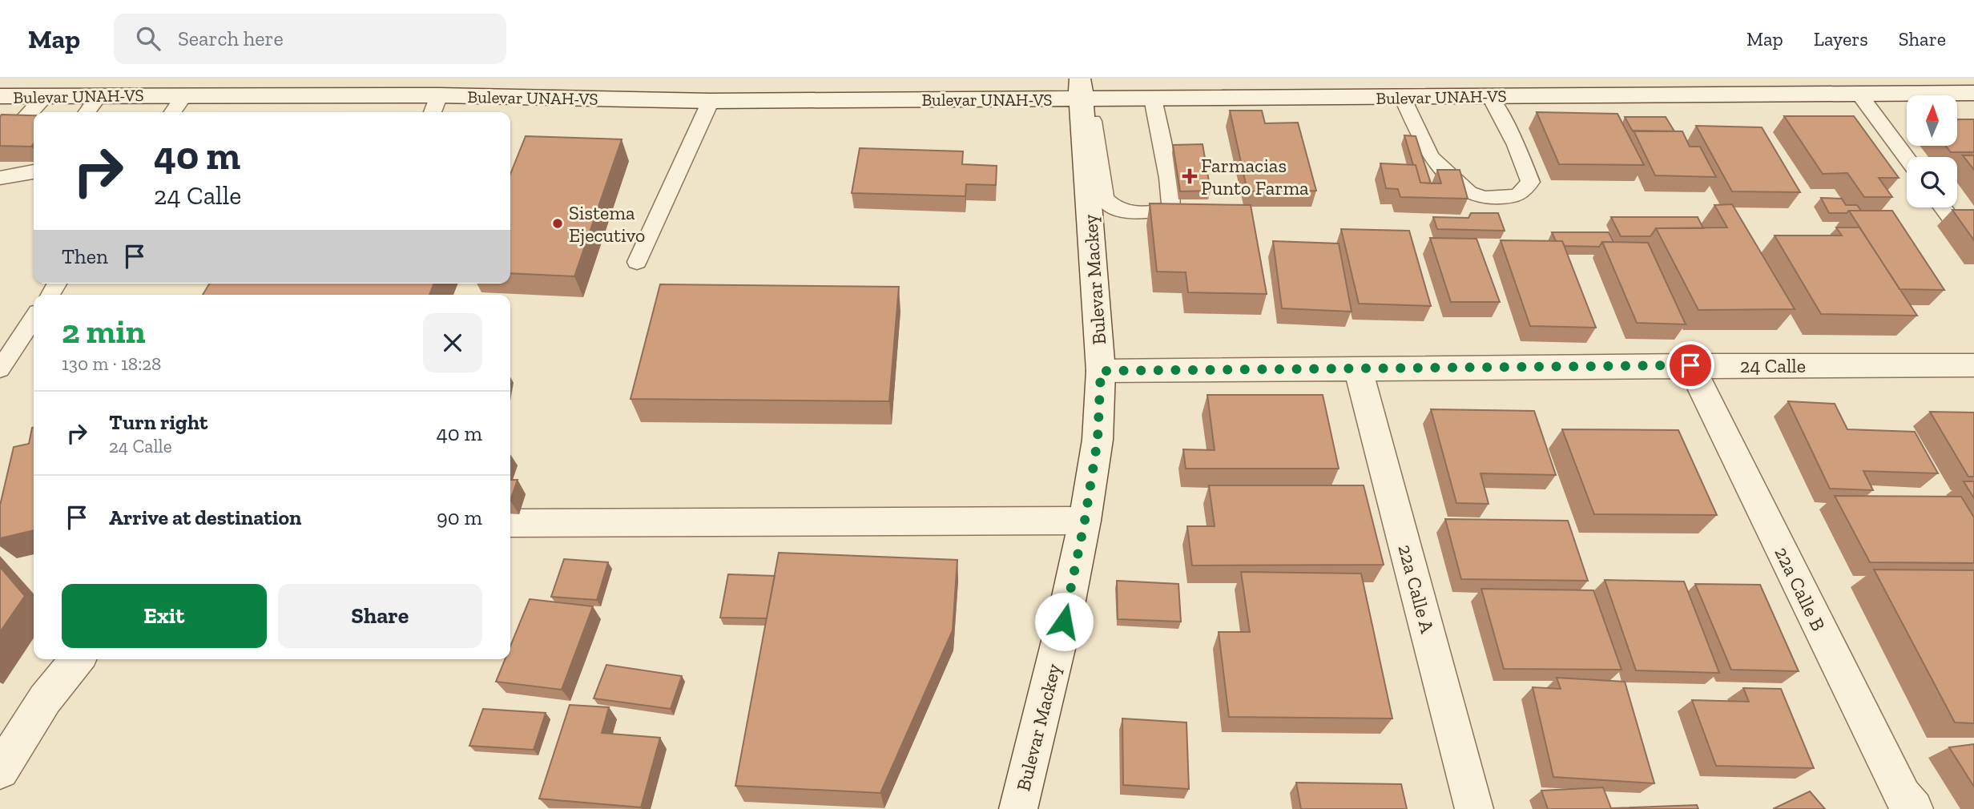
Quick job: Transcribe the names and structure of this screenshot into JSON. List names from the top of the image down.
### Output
{
  "streets": {
    "main road": [
      "Bulevar UNAH-VS",
      "Bulevar Mackey",
      "24 Calle",
      "22a Calle A",
      "22a Calle B"
    ]
  },
  "crossings": [
    ["Bulevar UNAH-VS", "Bulevar Mackey"],
    ["Bulevar Mackey", "24 Calle"],
    ["24 Calle", "22a Calle A"],
    ["24 Calle", "22a Calle B"]
  ],
  "places": {
    "health": ["Farmacias Punto Farma"],
    "other": ["Sistema Ejecutivo"]
  },
  "north": "top",
  "page": {
    "header": "Map",
    "search": "Search here",
    "nav": ["Map", "Layers", "Share"],
    "turn": ["40 m", "24 Calle"],
    "then": "Then",
    "heading": ["2 min", "130 m · 18:28"],
    "list": [
      {
        "name": "Turn right",
        "note": "24 Calle",
        "value": "40 m"
      },
      {
        "name": "Arrive at destination",
        "value": "90 m"
      }
    ],
    "buttons": ["Exit", "Share"]
  }
}
